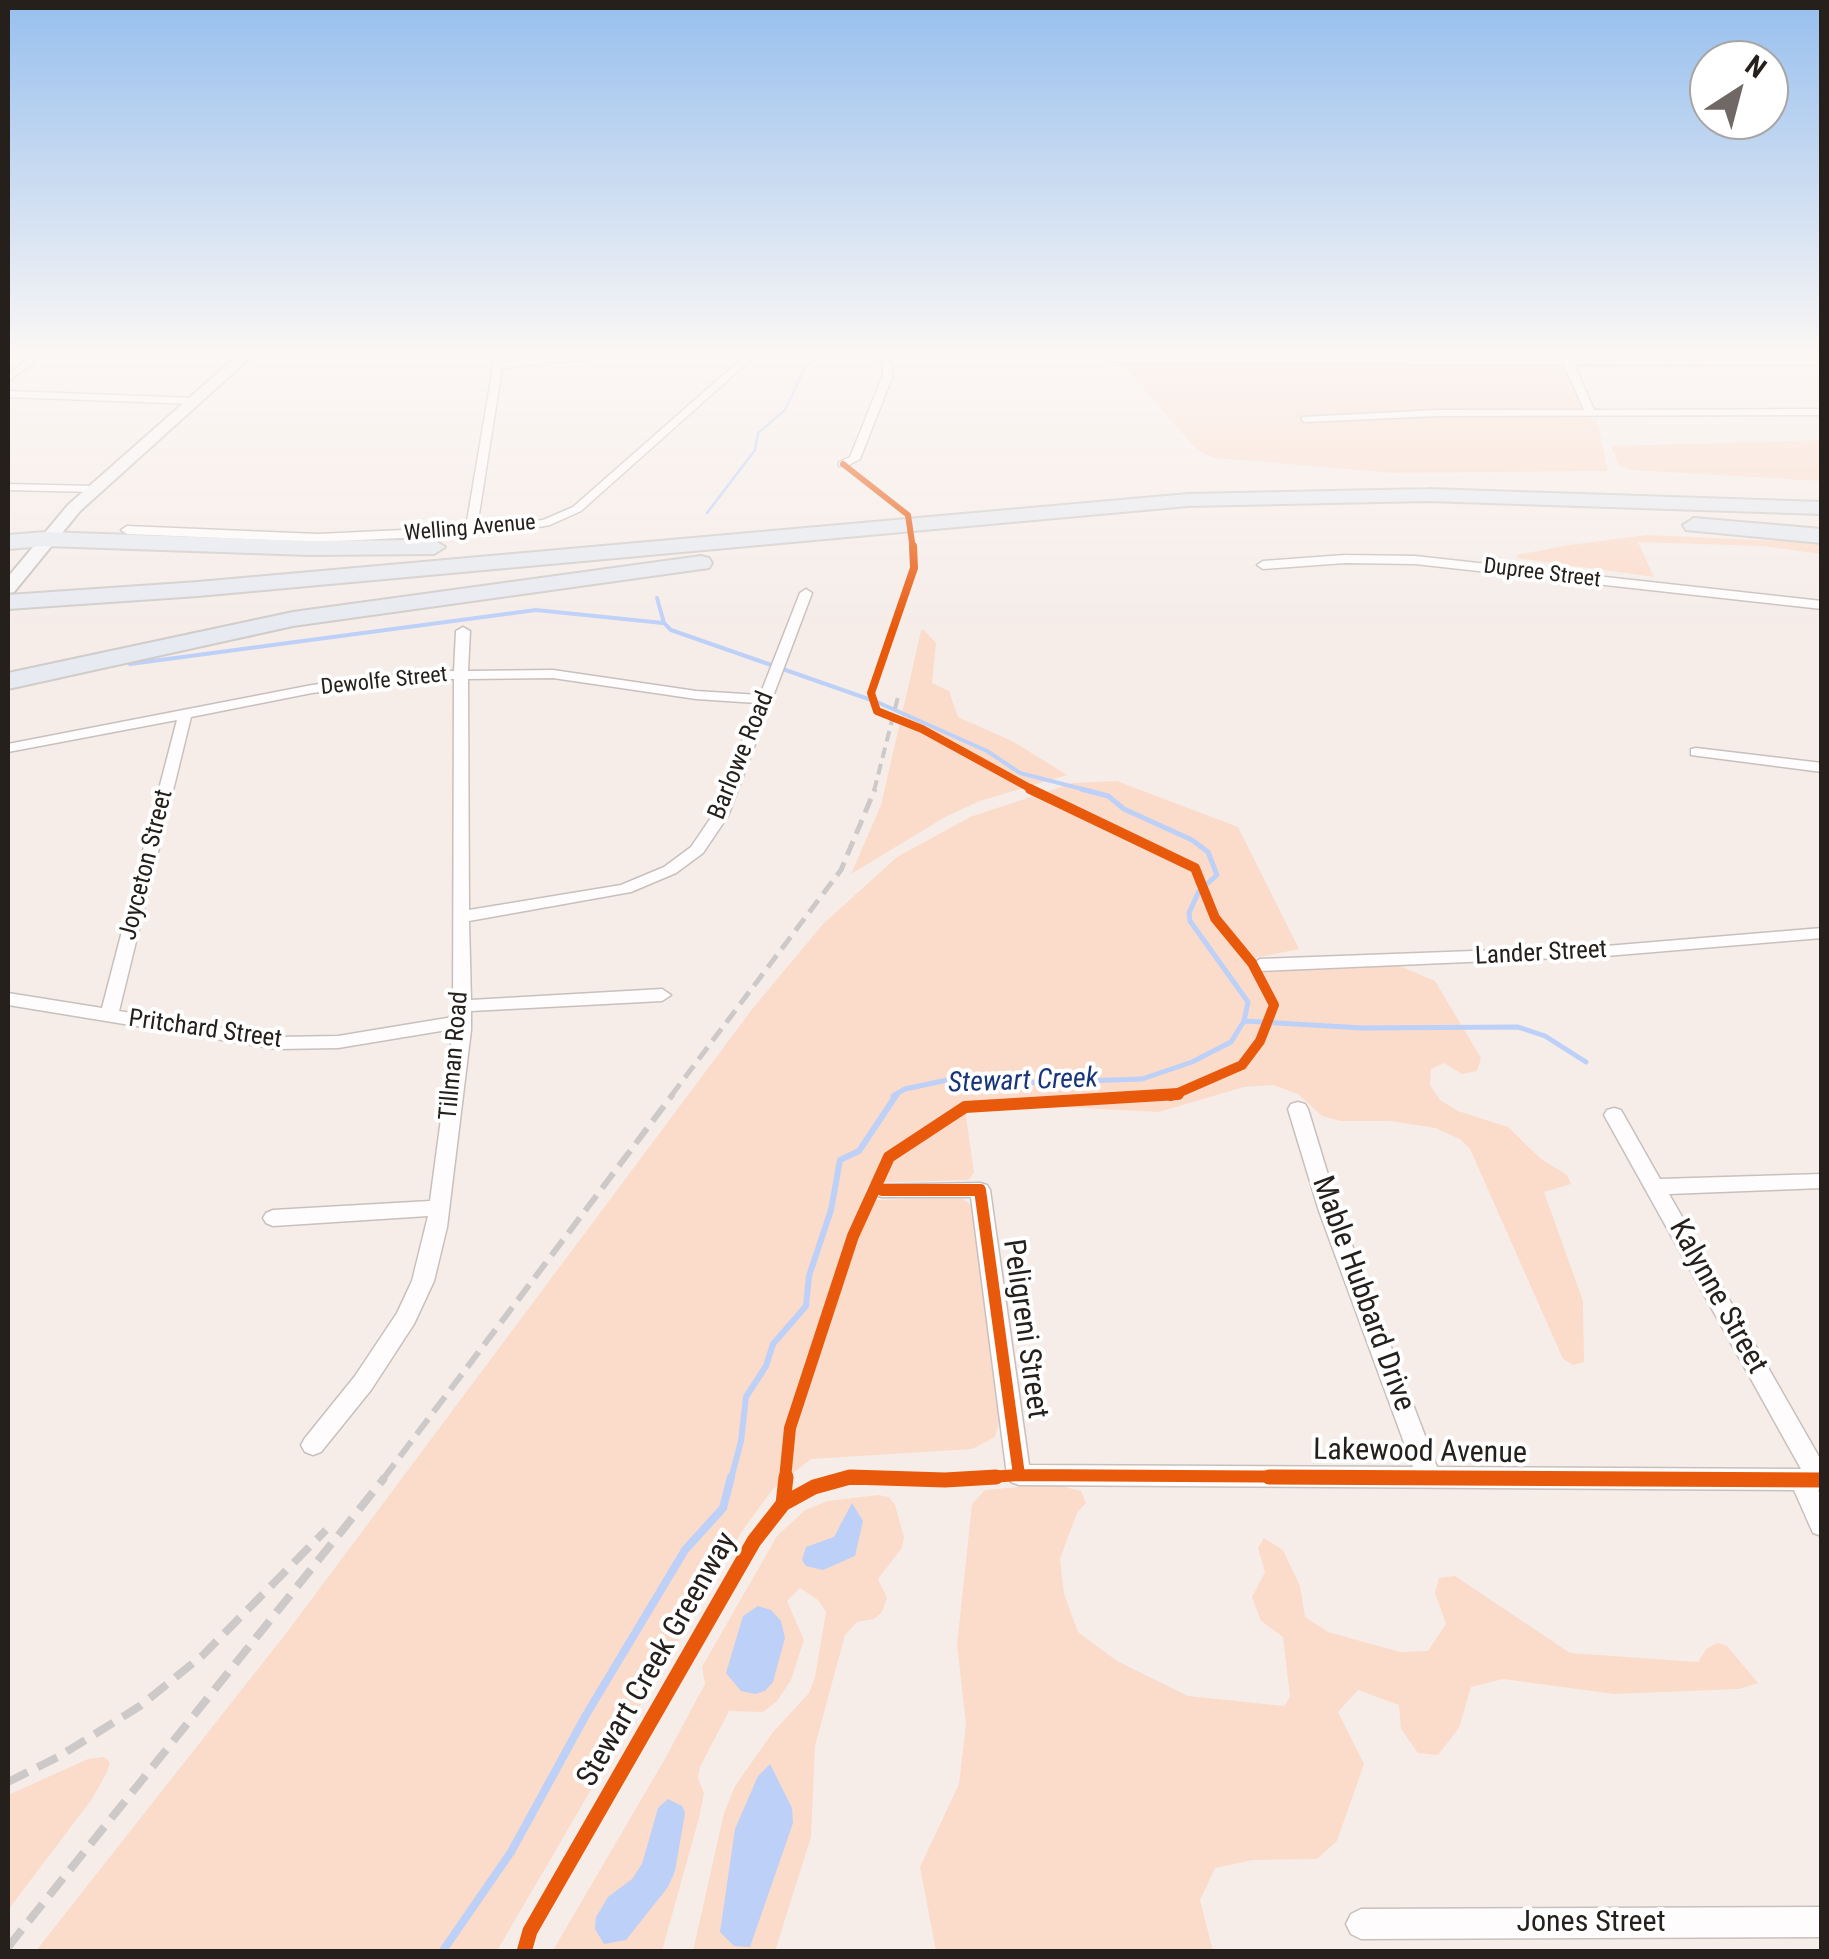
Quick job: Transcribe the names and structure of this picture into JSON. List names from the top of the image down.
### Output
{
  "streets": {
    "street": [
      "Welling Avenue",
      "Dupree Street",
      "Dewolfe Street",
      "Barlowe Road",
      "Joyceton Street",
      "Lander Street",
      "Pritchard Street",
      "Tillman Road",
      "Mable Hubbard Drive",
      "Kalynne Street",
      "Peligreni Street",
      "Lakewood Avenue",
      "Jones Street"
    ],
    "cycle path": ["Stewart Creek Greenway"]
  },
  "crossings": [
    ["Dewolfe Street", "Barlowe Road"],
    ["Dewolfe Street", "Joyceton Street"],
    ["Dewolfe Street", "Tillman Road"],
    ["Barlowe Road", "Tillman Road"],
    ["Joyceton Street", "Pritchard Street"],
    ["Pritchard Street", "Tillman Road"],
    ["Mable Hubbard Drive", "Lakewood Avenue"],
    ["Kalynne Street", "Lakewood Avenue"],
    ["Peligreni Street", "Lakewood Avenue"]
  ],
  "water": ["Stewart Creek"],
  "north": "top right"
}
